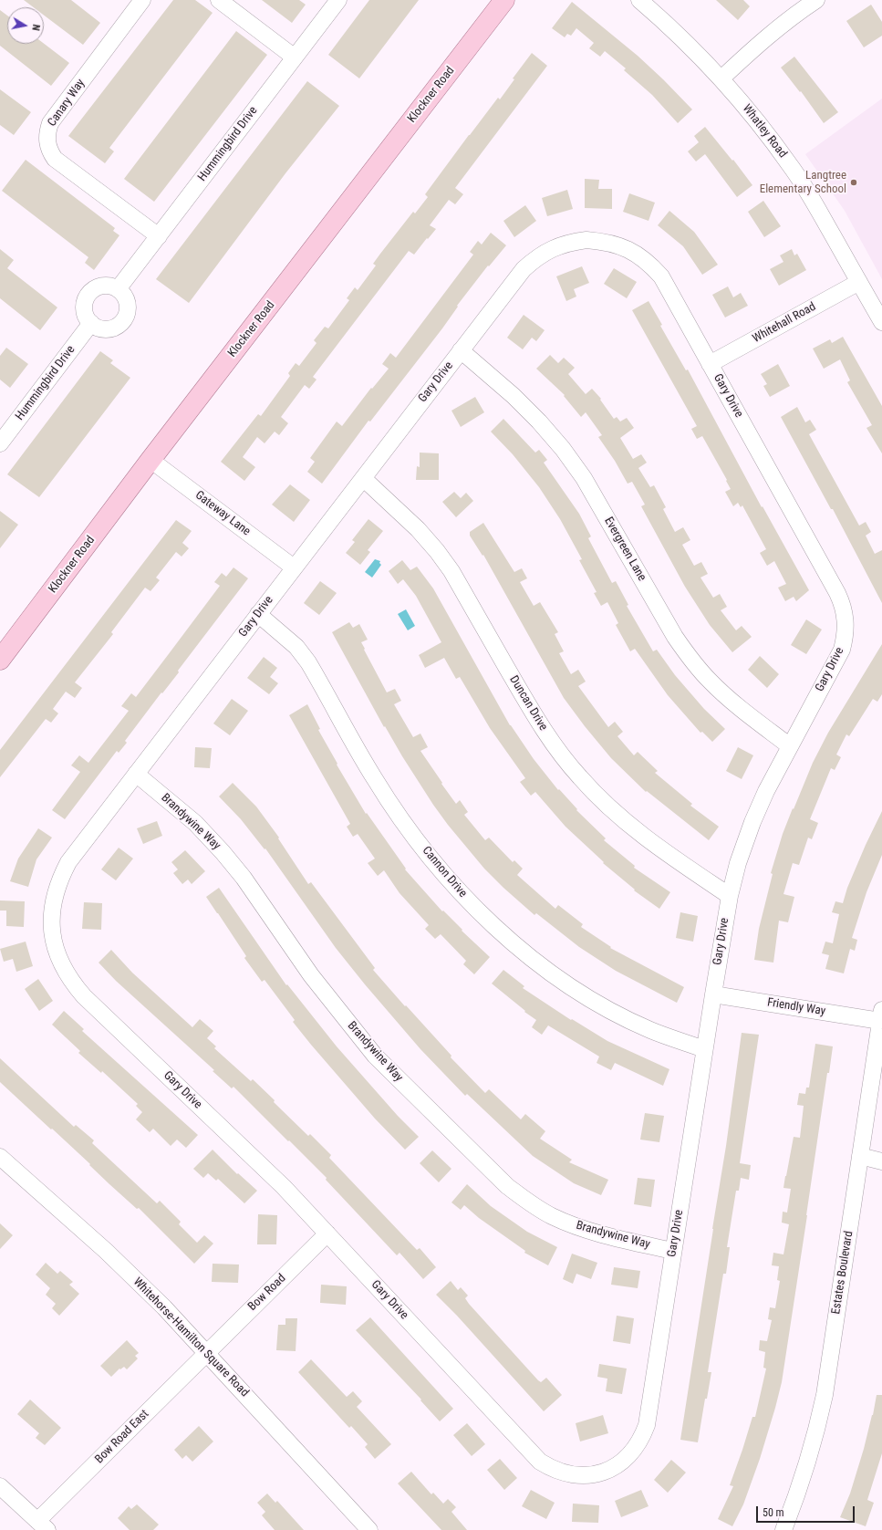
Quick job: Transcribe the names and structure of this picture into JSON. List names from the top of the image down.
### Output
{
  "streets": {
    "main road": ["Klockner Road"],
    "street": [
      "Canary Way",
      "Whatley Road",
      "Hummingbird Drive",
      "Whitehall Road",
      "Gary Drive",
      "Gateway Lane",
      "Evergreen Lane",
      "Duncan Drive",
      "Brandywine Way",
      "Cannon Drive",
      "Friendly Way",
      "Estates Boulevard",
      "Bow Road",
      "Whitehorse-Hamilton Square Road",
      "Bow Road East"
    ]
  },
  "crossings": [
    ["Klockner Road", "Gateway Lane"],
    ["Canary Way", "Hummingbird Drive"],
    ["Whatley Road", "Whitehall Road"],
    ["Whitehall Road", "Gary Drive"],
    ["Gary Drive", "Gateway Lane"],
    ["Gary Drive", "Evergreen Lane"],
    ["Gary Drive", "Duncan Drive"],
    ["Gary Drive", "Brandywine Way"],
    ["Gary Drive", "Cannon Drive"],
    ["Gary Drive", "Friendly Way"],
    ["Gary Drive", "Bow Road"],
    ["Friendly Way", "Estates Boulevard"],
    ["Bow Road", "Whitehorse-Hamilton Square Road"],
    ["Bow Road", "Bow Road East"],
    ["Whitehorse-Hamilton Square Road", "Bow Road East"]
  ],
  "places": ["Langtree Elementary School"],
  "scale_bar": "50 m",
  "north": "right"
}
